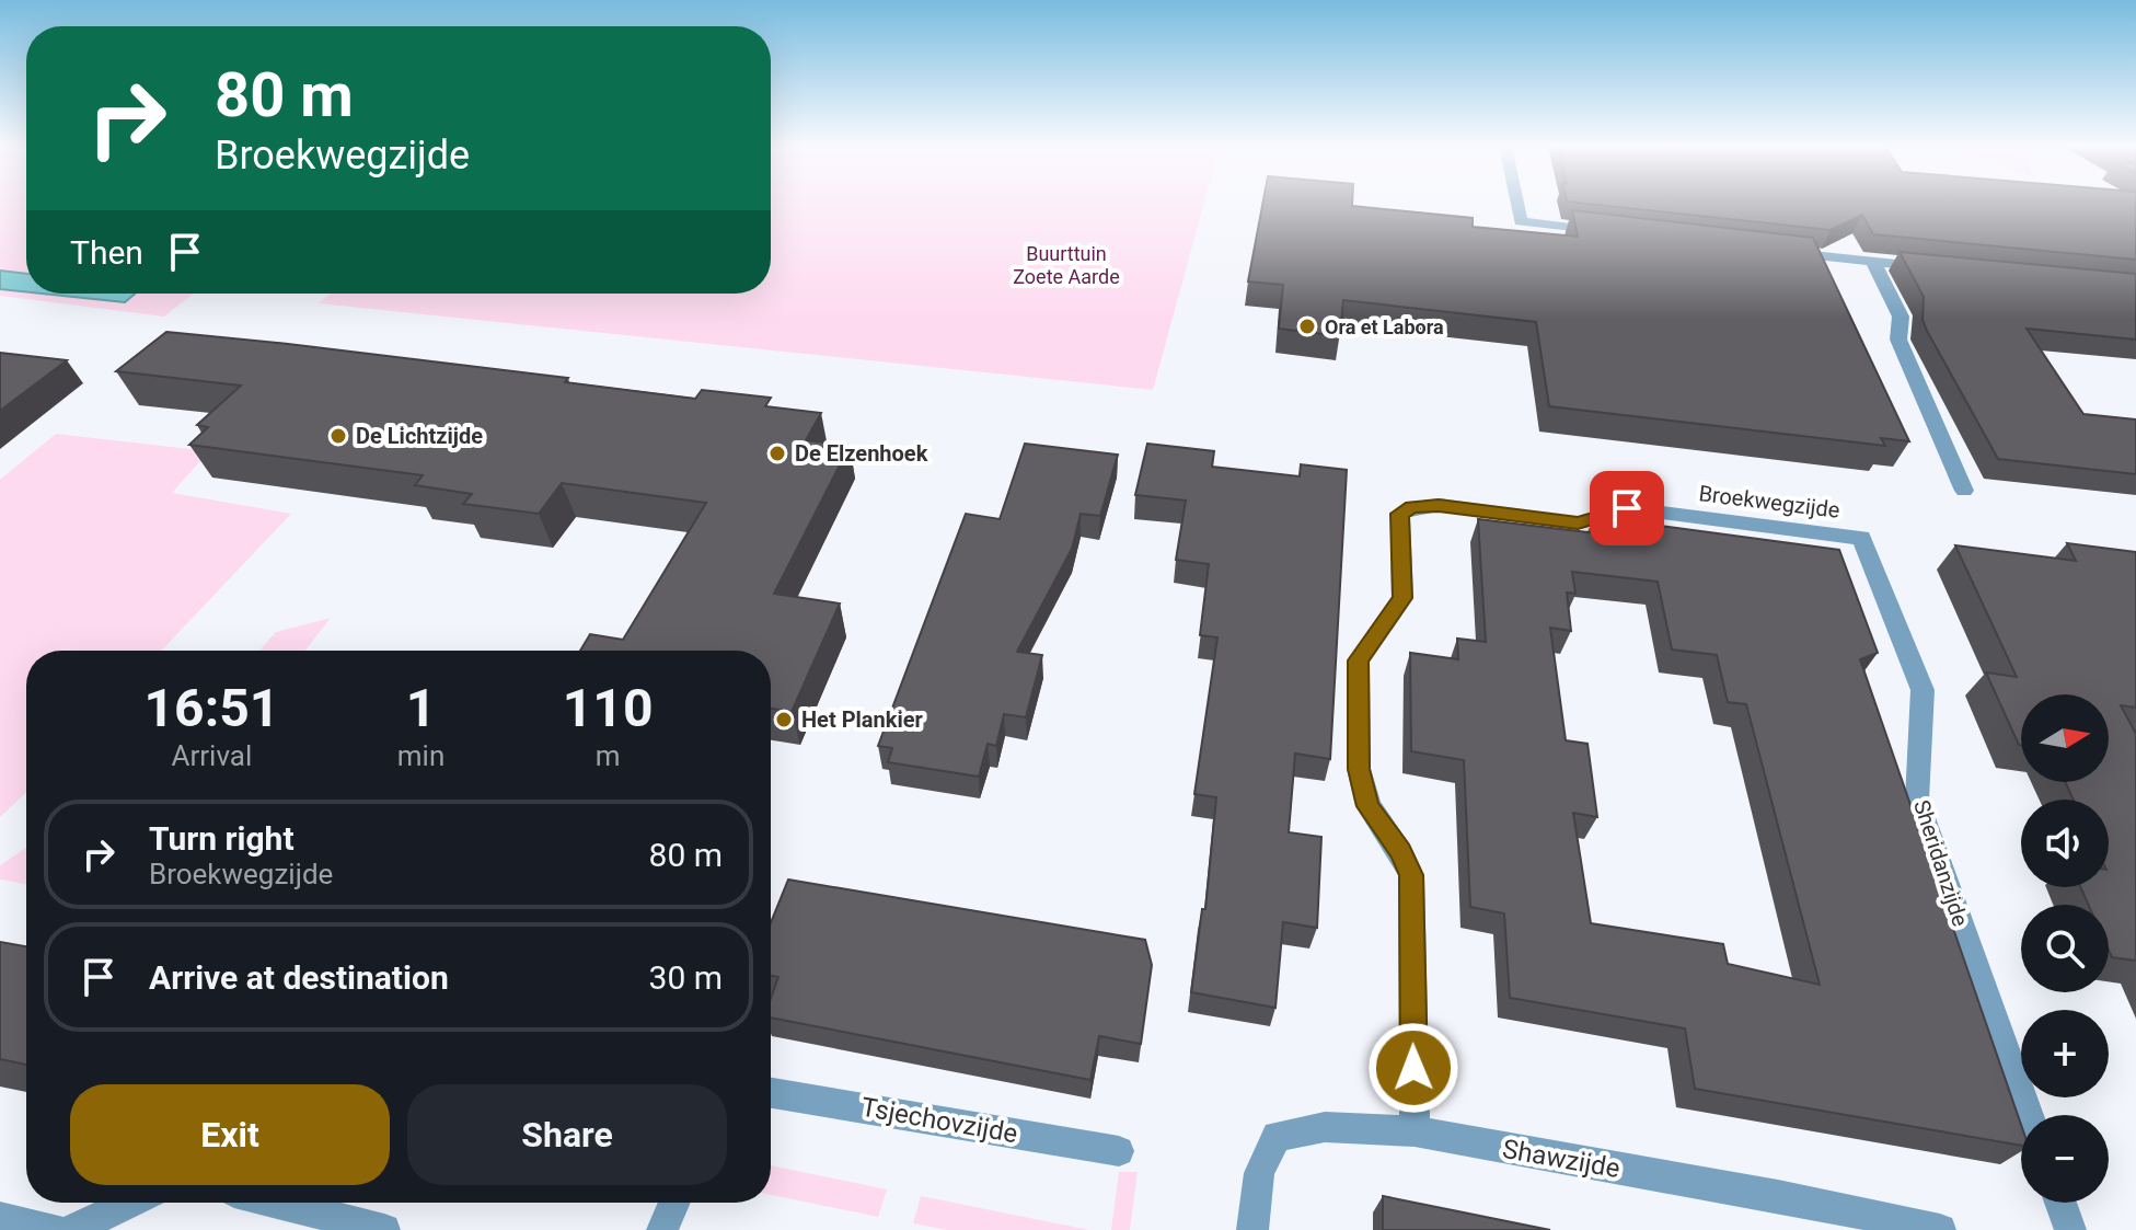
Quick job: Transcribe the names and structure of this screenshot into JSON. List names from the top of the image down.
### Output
{
  "streets": {
    "street": [
      "Broekwegzijde",
      "Sheridanzijde",
      "Tsjechovzijde",
      "Shawzijde"
    ]
  },
  "crossings": [
    ["Broekwegzijde", "Sheridanzijde"],
    ["Broekwegzijde", "Shawzijde"]
  ],
  "parks": ["Buurttuin Zoete Aarde"],
  "places": [
    "Ora et Labora",
    "De Lichtzijde",
    "De Elzenhoek",
    "Het Plankier"
  ],
  "north": "right",
  "page": {
    "turn": ["80 m", "Broekwegzijde"],
    "then": "Then",
    "eta": [
      "16:51",
      "Arrival",
      "1",
      "min",
      "110",
      "m"
    ],
    "map_buttons": ["+", "−"],
    "list": [
      {
        "name": "Turn right",
        "note": "Broekwegzijde",
        "value": "80 m"
      },
      {
        "name": "Arrive at destination",
        "value": "30 m"
      }
    ],
    "buttons": ["Exit", "Share"]
  }
}
